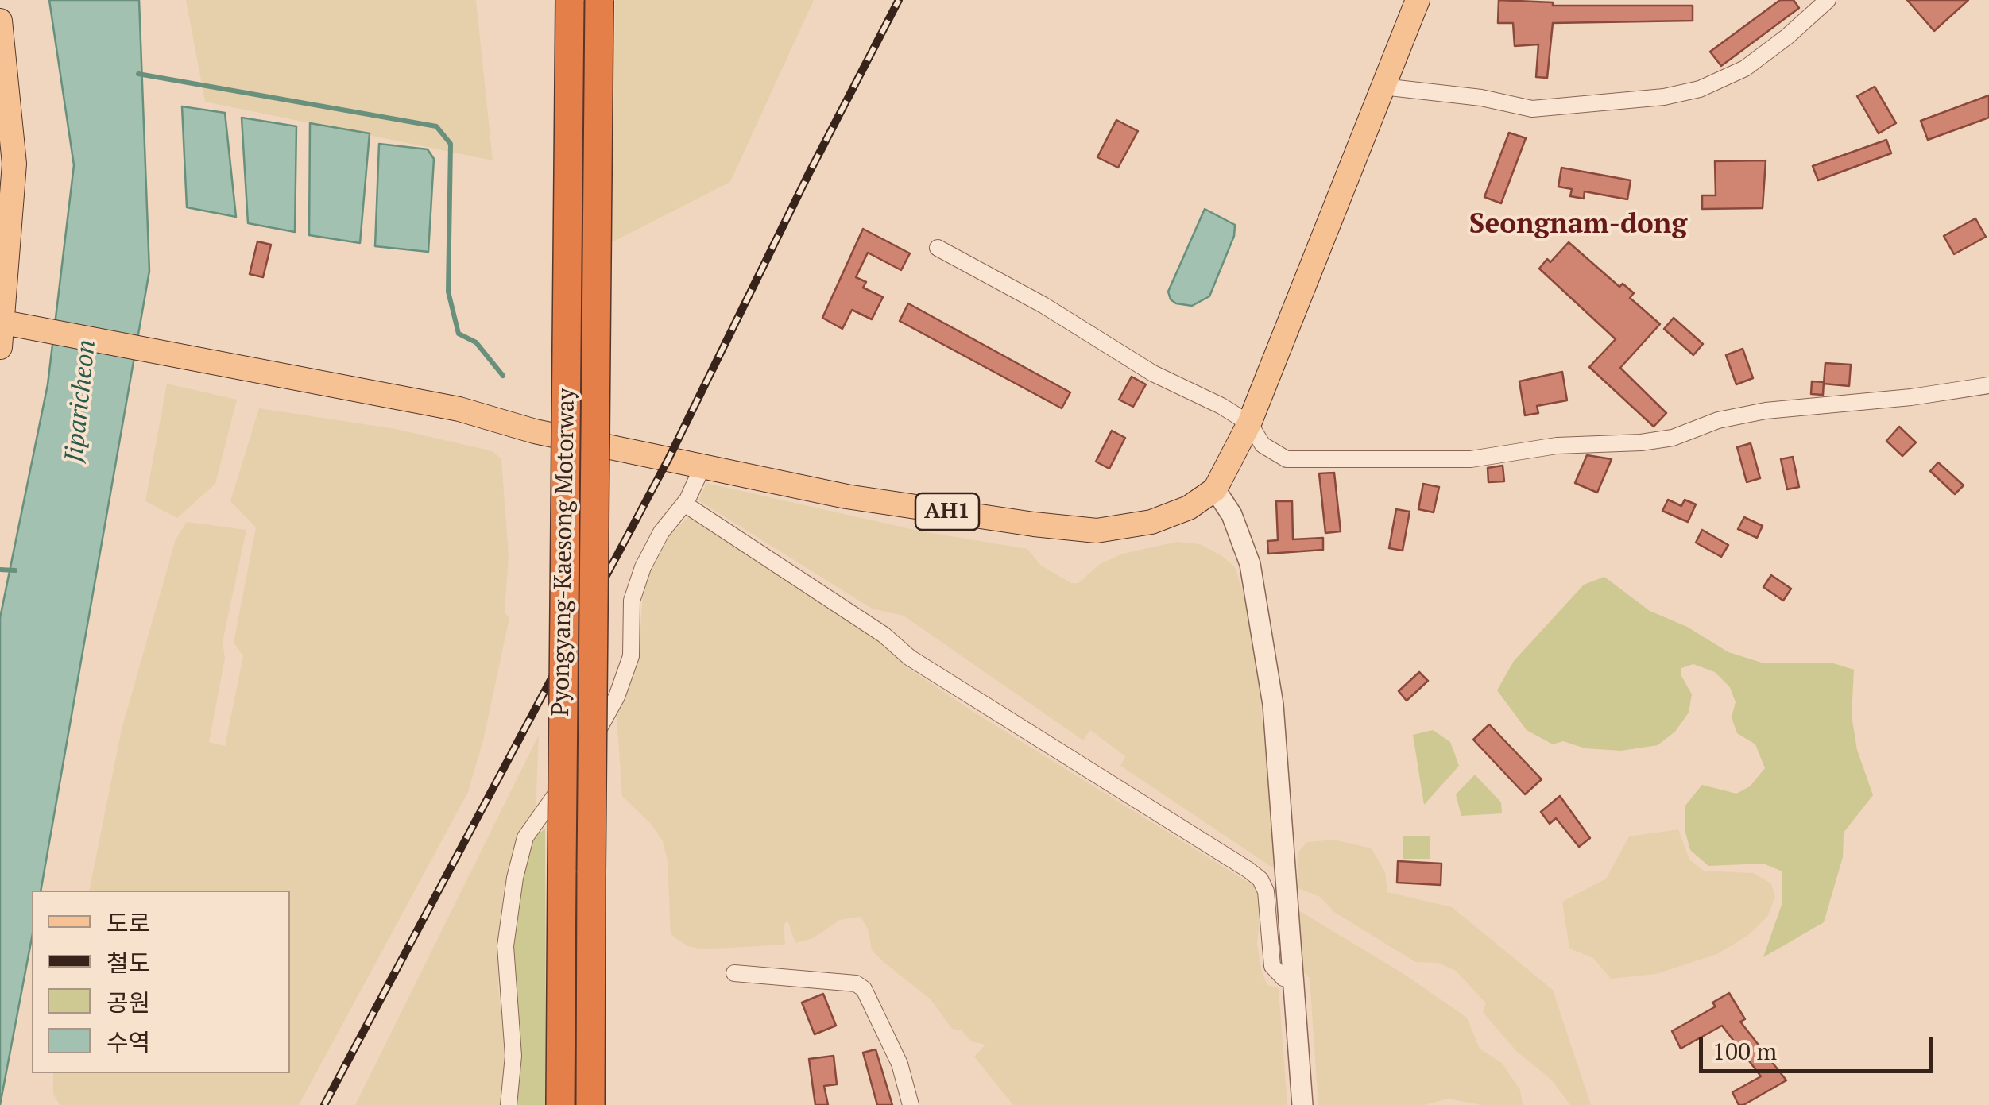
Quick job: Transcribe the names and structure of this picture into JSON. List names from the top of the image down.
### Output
{
  "streets": {
    "highway": ["Pyongyang-Kaesong Motorway"],
    "main road": ["AH1"]
  },
  "districts": ["Seongnam-dong"],
  "water": ["Jiparicheon"],
  "legend": [
    "도로",
    "철도",
    "공원",
    "수역"
  ],
  "scale_bar": "100 m"
}
